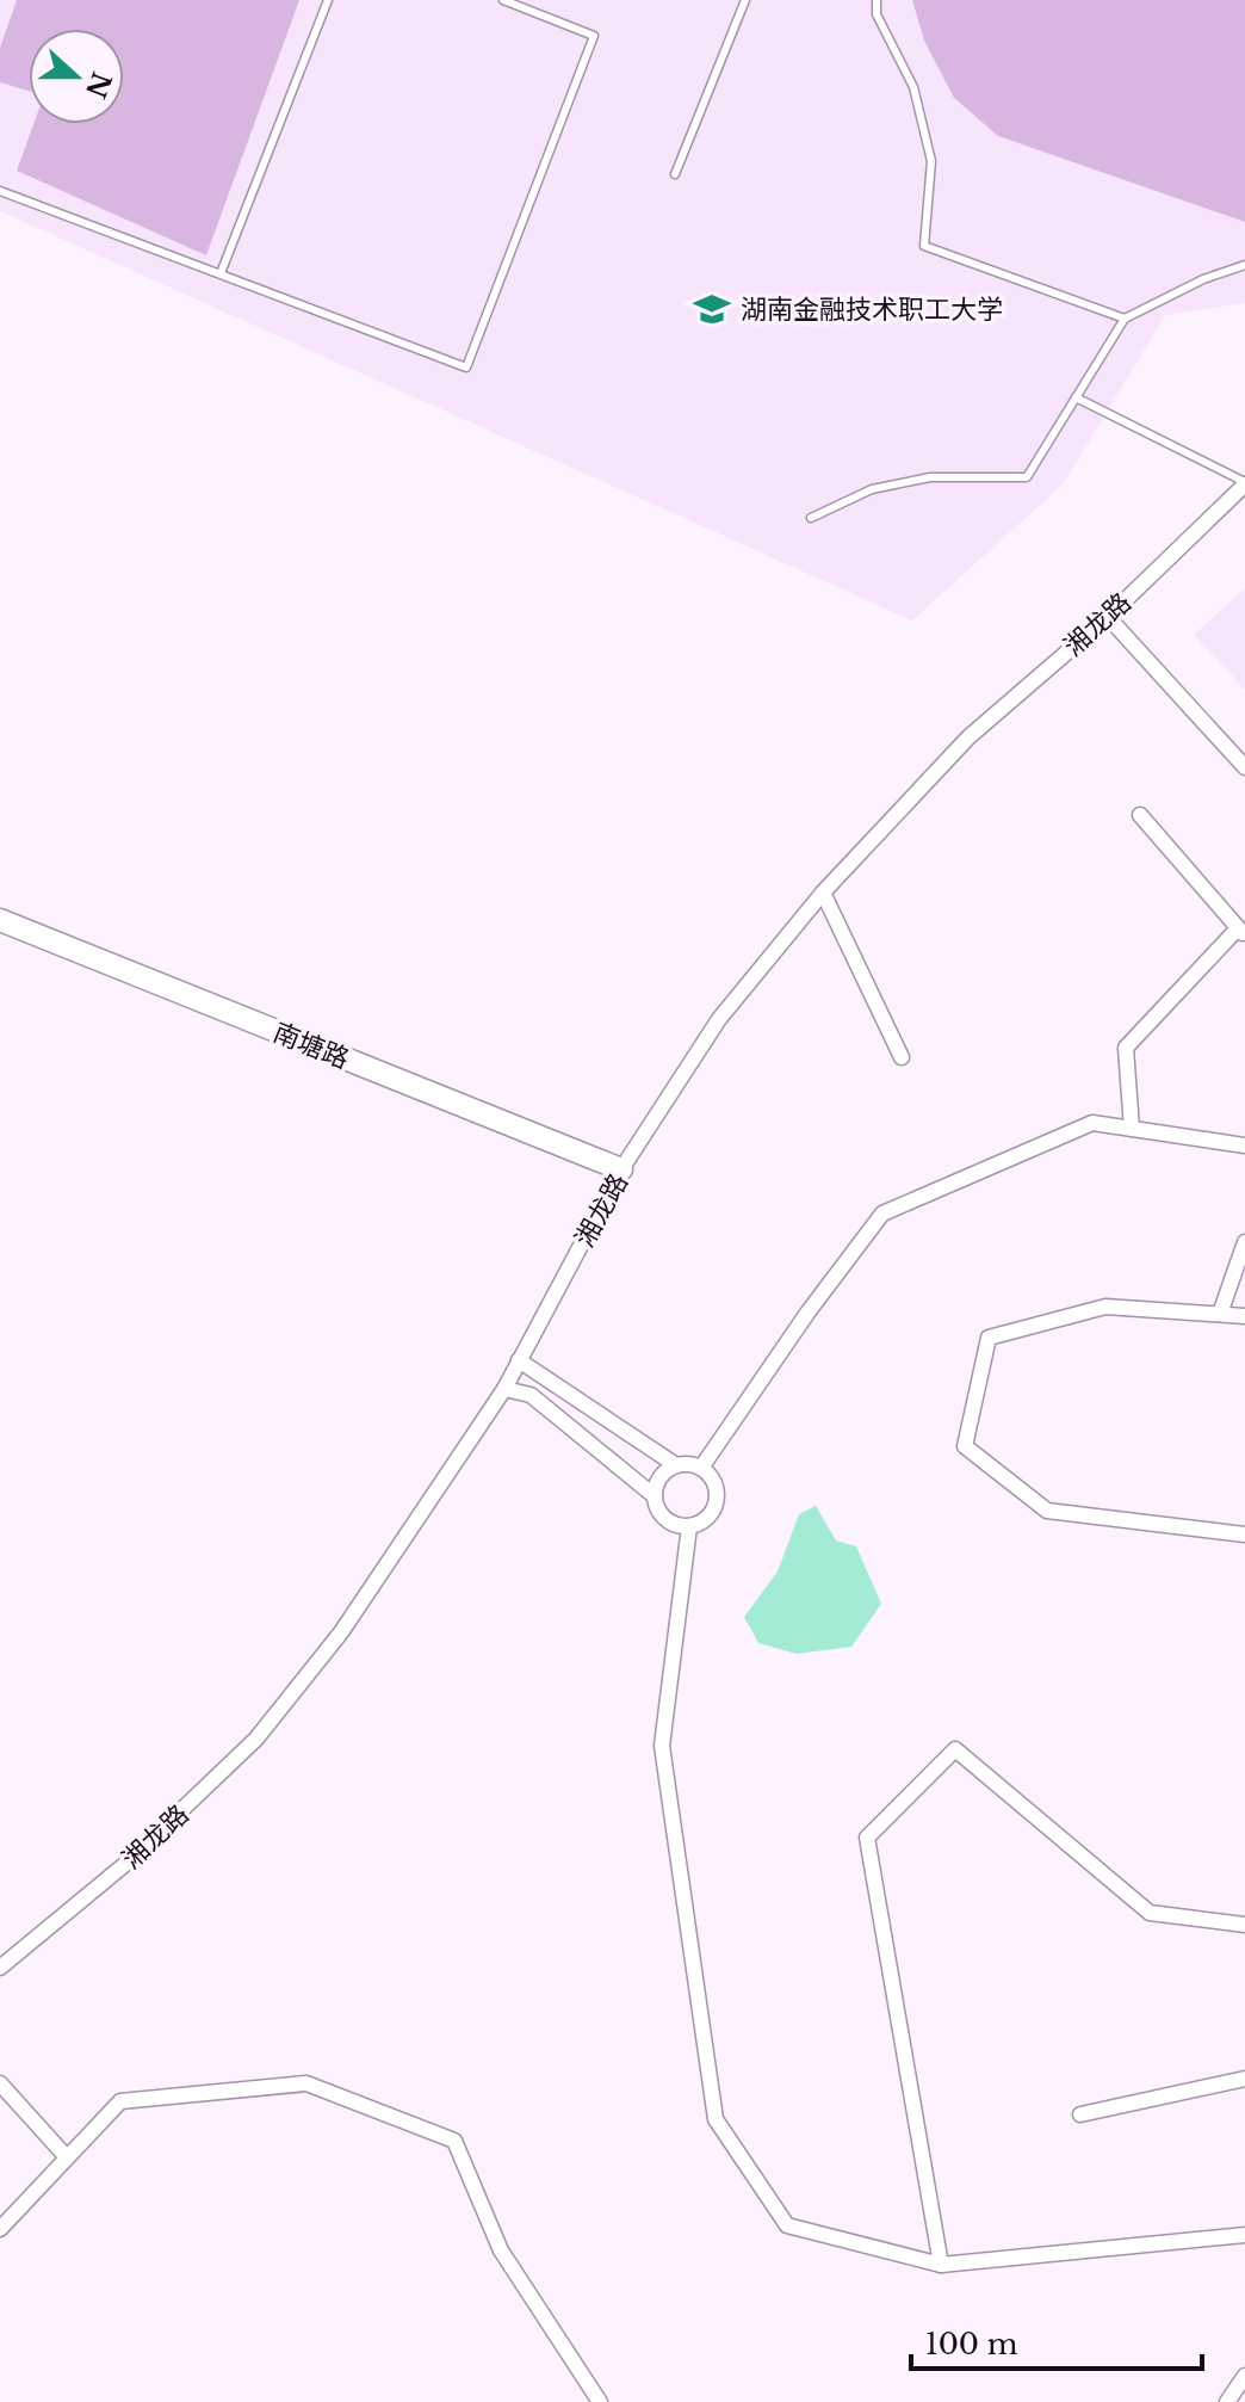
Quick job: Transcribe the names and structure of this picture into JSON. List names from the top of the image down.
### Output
{
  "streets": {
    "street": ["湘龙路", "南塘路"]
  },
  "crossings": [
    ["湘龙路", "南塘路"]
  ],
  "places": {
    "school or university": ["湖南金融技术职工大学"]
  },
  "scale_bar": "100 m",
  "north": "right"
}
